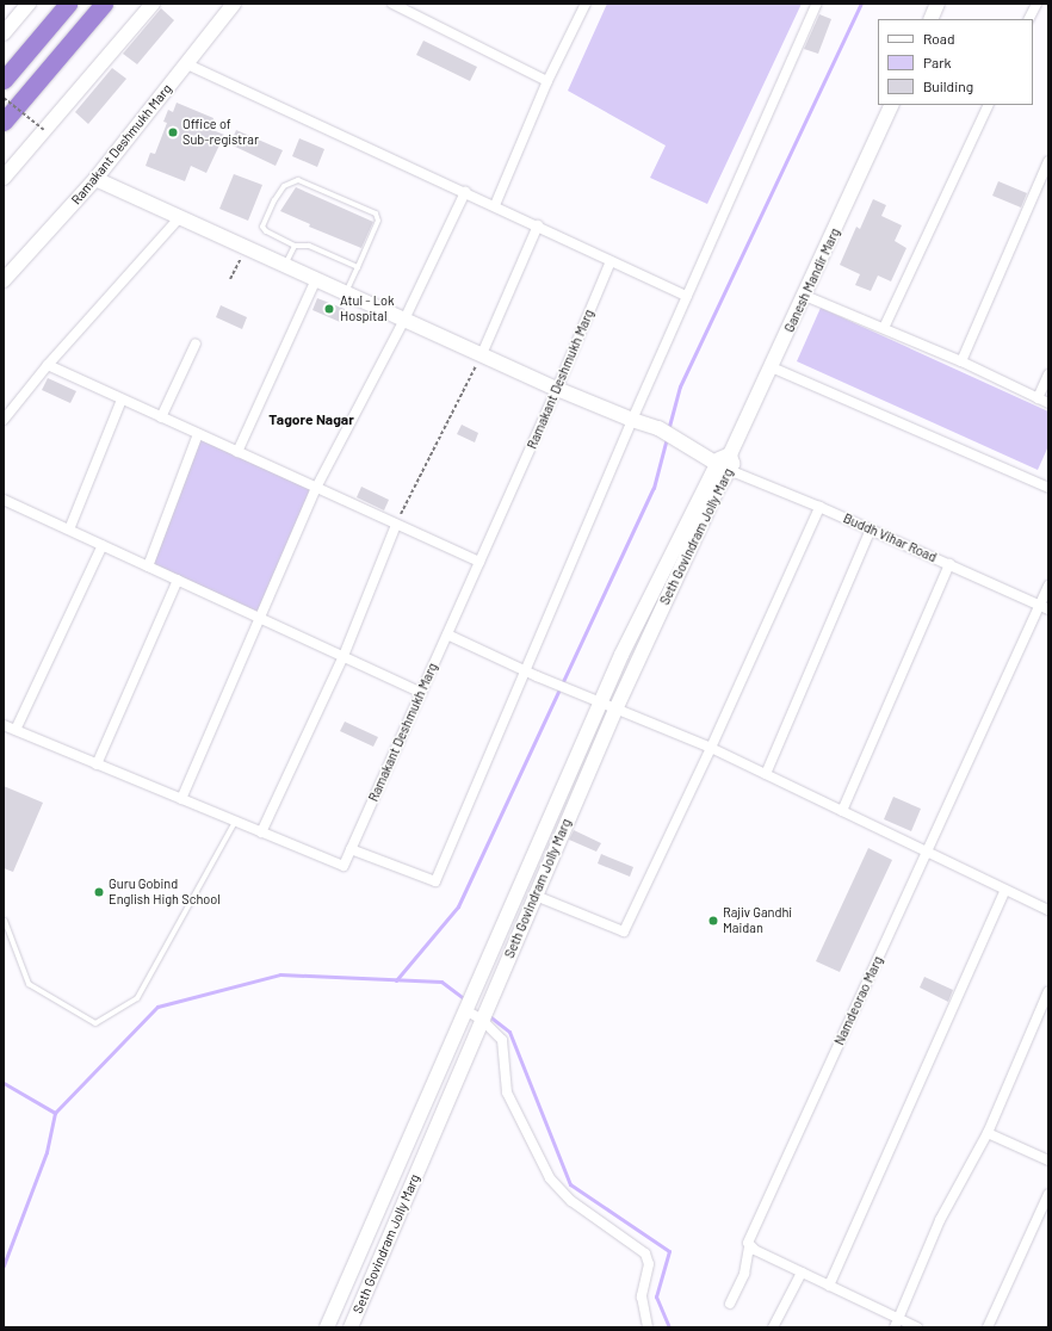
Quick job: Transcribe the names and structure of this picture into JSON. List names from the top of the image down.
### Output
{
  "streets": {
    "street": [
      "Ramakant Deshmukh Marg",
      "Ganesh Mandir Marg",
      "Seth Govindram Jolly Marg",
      "Buddh Vihar Road",
      "Namdeorao Marg"
    ]
  },
  "crossings": [
    ["Ganesh Mandir Marg", "Seth Govindram Jolly Marg"],
    ["Seth Govindram Jolly Marg", "Buddh Vihar Road"],
    ["Buddh Vihar Road", "Namdeorao Marg"]
  ],
  "districts": ["Tagore Nagar"],
  "places": [
    "Office of Sub-registrar",
    "Atul - Lok Hospital",
    "Guru Gobind English High School",
    "Rajiv Gandhi Maidan"
  ],
  "legend": ["Road", "Park", "Building"]
}
